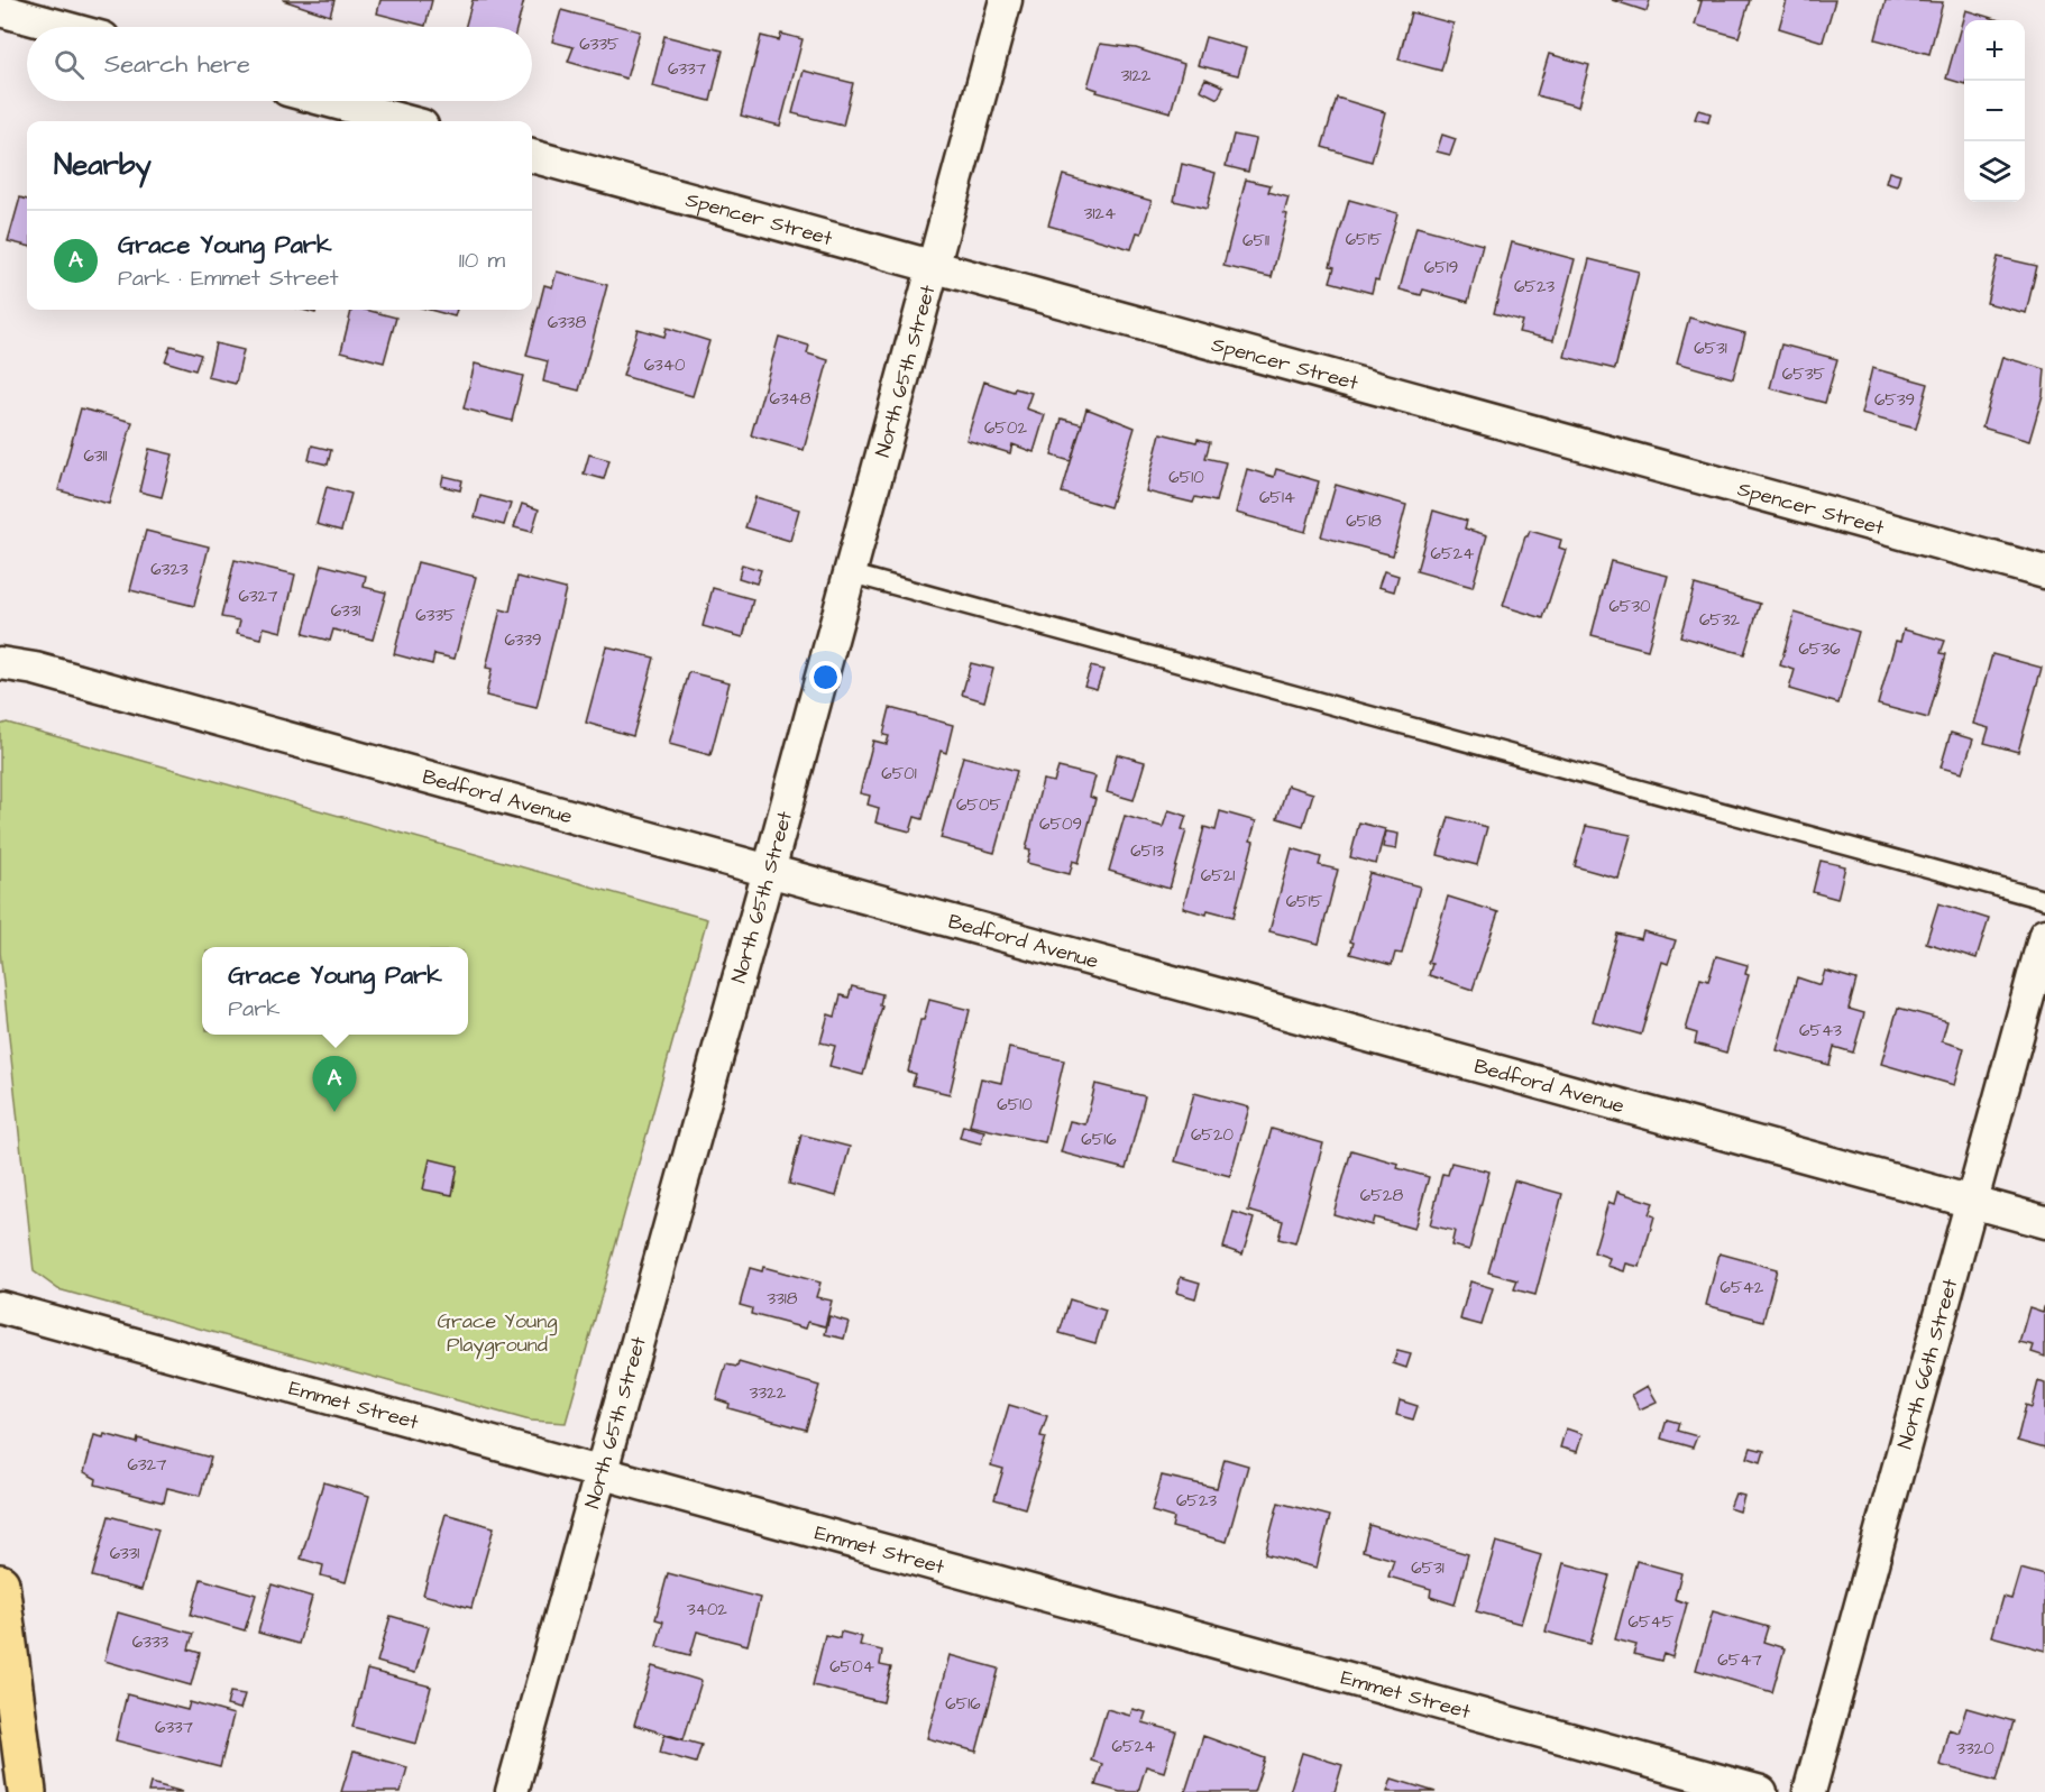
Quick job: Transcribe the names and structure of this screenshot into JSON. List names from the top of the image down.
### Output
{
  "streets": {
    "street": [
      "Spencer Street",
      "North 65th Street",
      "Bedford Avenue",
      "North 66th Street",
      "Emmet Street"
    ]
  },
  "crossings": [
    ["Spencer Street", "North 65th Street"],
    ["North 65th Street", "Bedford Avenue"],
    ["North 65th Street", "Emmet Street"],
    ["Bedford Avenue", "North 66th Street"]
  ],
  "parks": ["Grace Young Playground"],
  "house_numbers": [
    "6335",
    "6337",
    "3122",
    "3124",
    "6515",
    "6511",
    "6519",
    "6523",
    "6338",
    "6531",
    "6340",
    "6535",
    "6348",
    "6539",
    "6502",
    "6311",
    "6510",
    "6514",
    "6518",
    "6524",
    "6323",
    "6327",
    "6530",
    "6331",
    "6335",
    "6532",
    "6339",
    "6536",
    "6501",
    "6505",
    "6509",
    "6513",
    "6521",
    "6515",
    "6543",
    "6510",
    "6520",
    "6516",
    "6528",
    "6542",
    "3318",
    "3322",
    "6327",
    "6523",
    "6331",
    "6531",
    "3402",
    "6545",
    "6333",
    "6547",
    "6504",
    "6516",
    "6337",
    "6524",
    "3320"
  ],
  "page": {
    "map_buttons": ["+", "−"],
    "search": "Search here",
    "heading": "Nearby",
    "list": [
      {
        "mark": "A",
        "name": "Grace Young Park",
        "note": "Park · Emmet Street",
        "value": "110 m"
      }
    ],
    "popup": ["Grace Young Park", "Park"],
    "pins": "A"
  }
}
